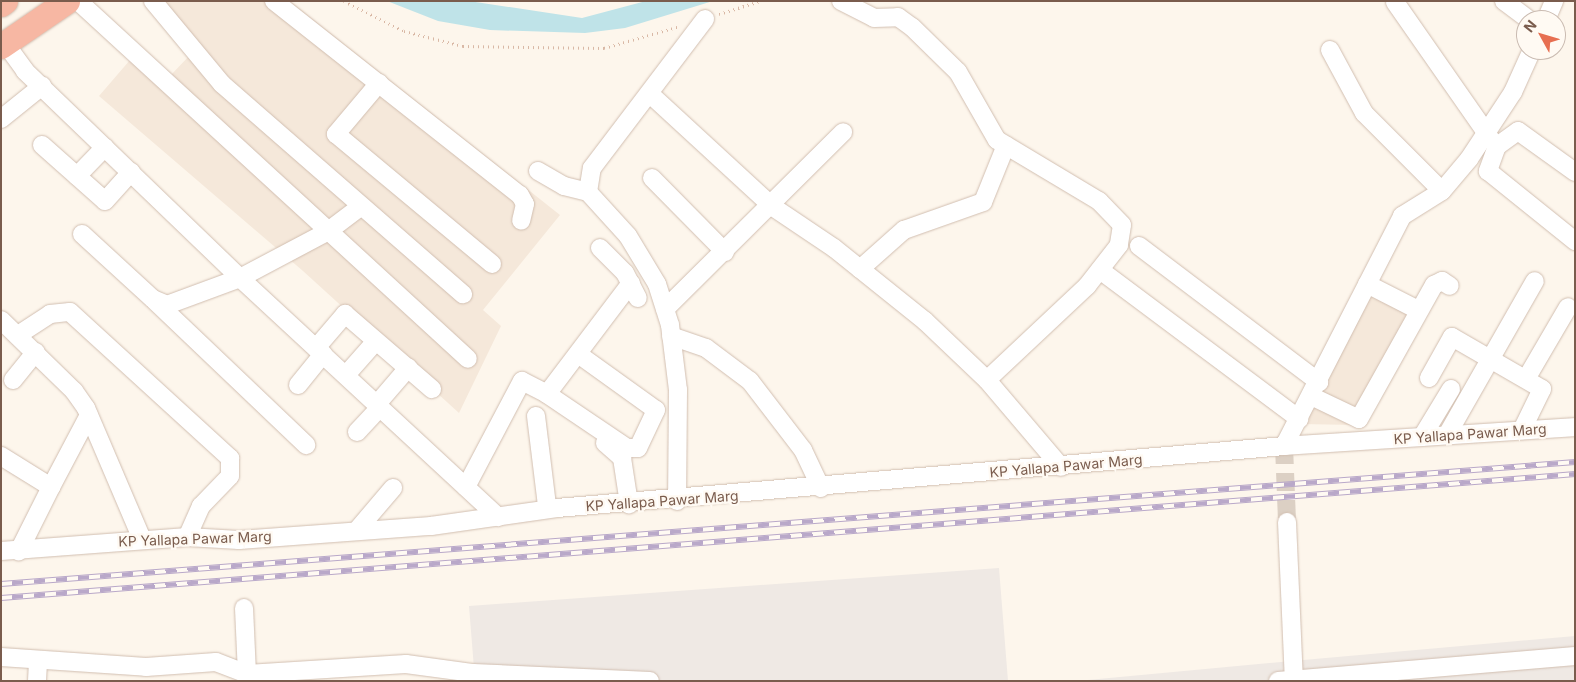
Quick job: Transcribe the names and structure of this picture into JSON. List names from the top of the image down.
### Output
{
  "streets": {
    "street": ["KP Yallapa Pawar Marg"]
  },
  "north": "top left"
}
